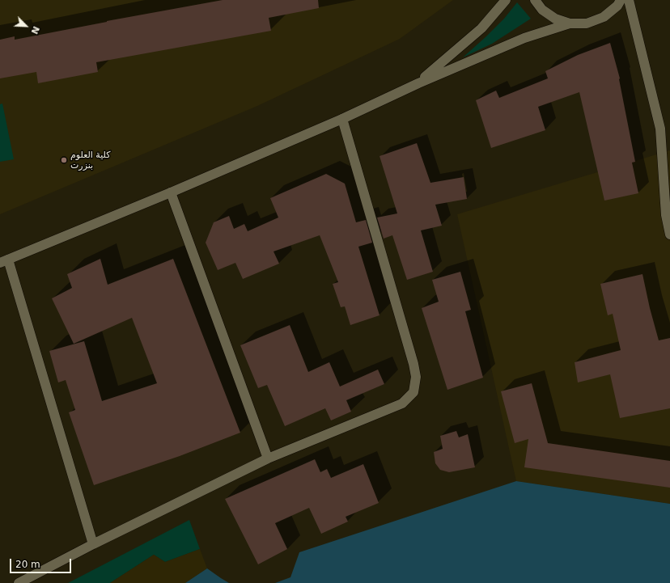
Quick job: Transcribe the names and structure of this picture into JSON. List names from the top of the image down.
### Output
{
  "places": ["كلية العلوم بنزرت"],
  "scale_bar": "20 m",
  "north": "bottom right"
}
